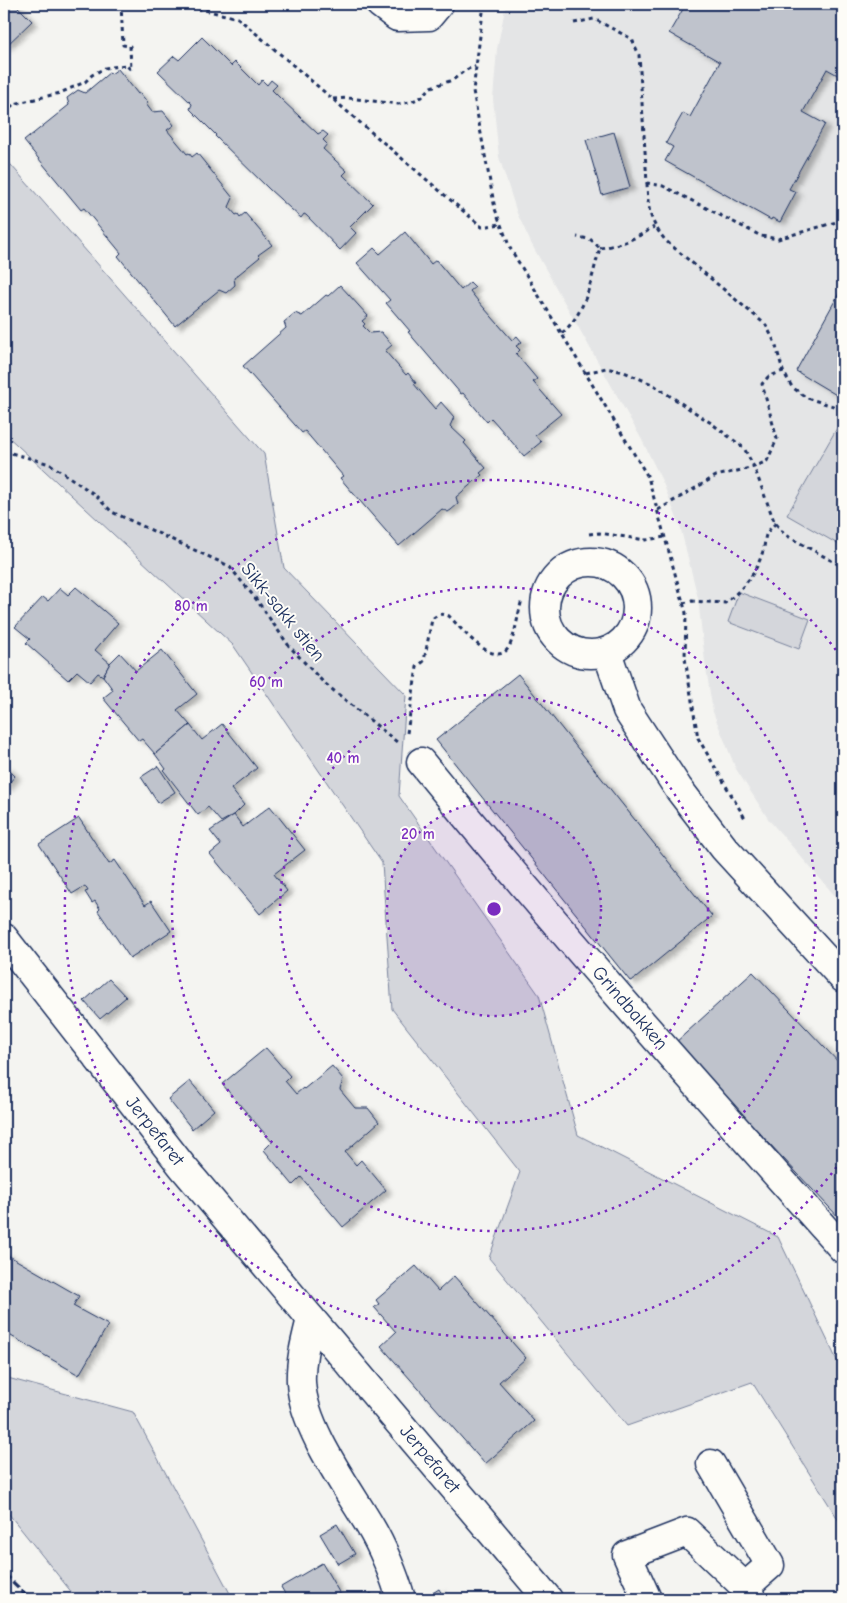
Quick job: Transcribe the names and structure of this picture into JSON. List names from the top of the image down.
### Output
{
  "streets": {
    "street": ["Grindbakken", "Jerpefaret"],
    "path": ["Sikk-sakk stien"]
  },
  "crossings": [
    ["Sikk-sakk stien", "Grindbakken"]
  ],
  "rings": [
    "80 m",
    "60 m",
    "40 m",
    "20 m"
  ]
}
